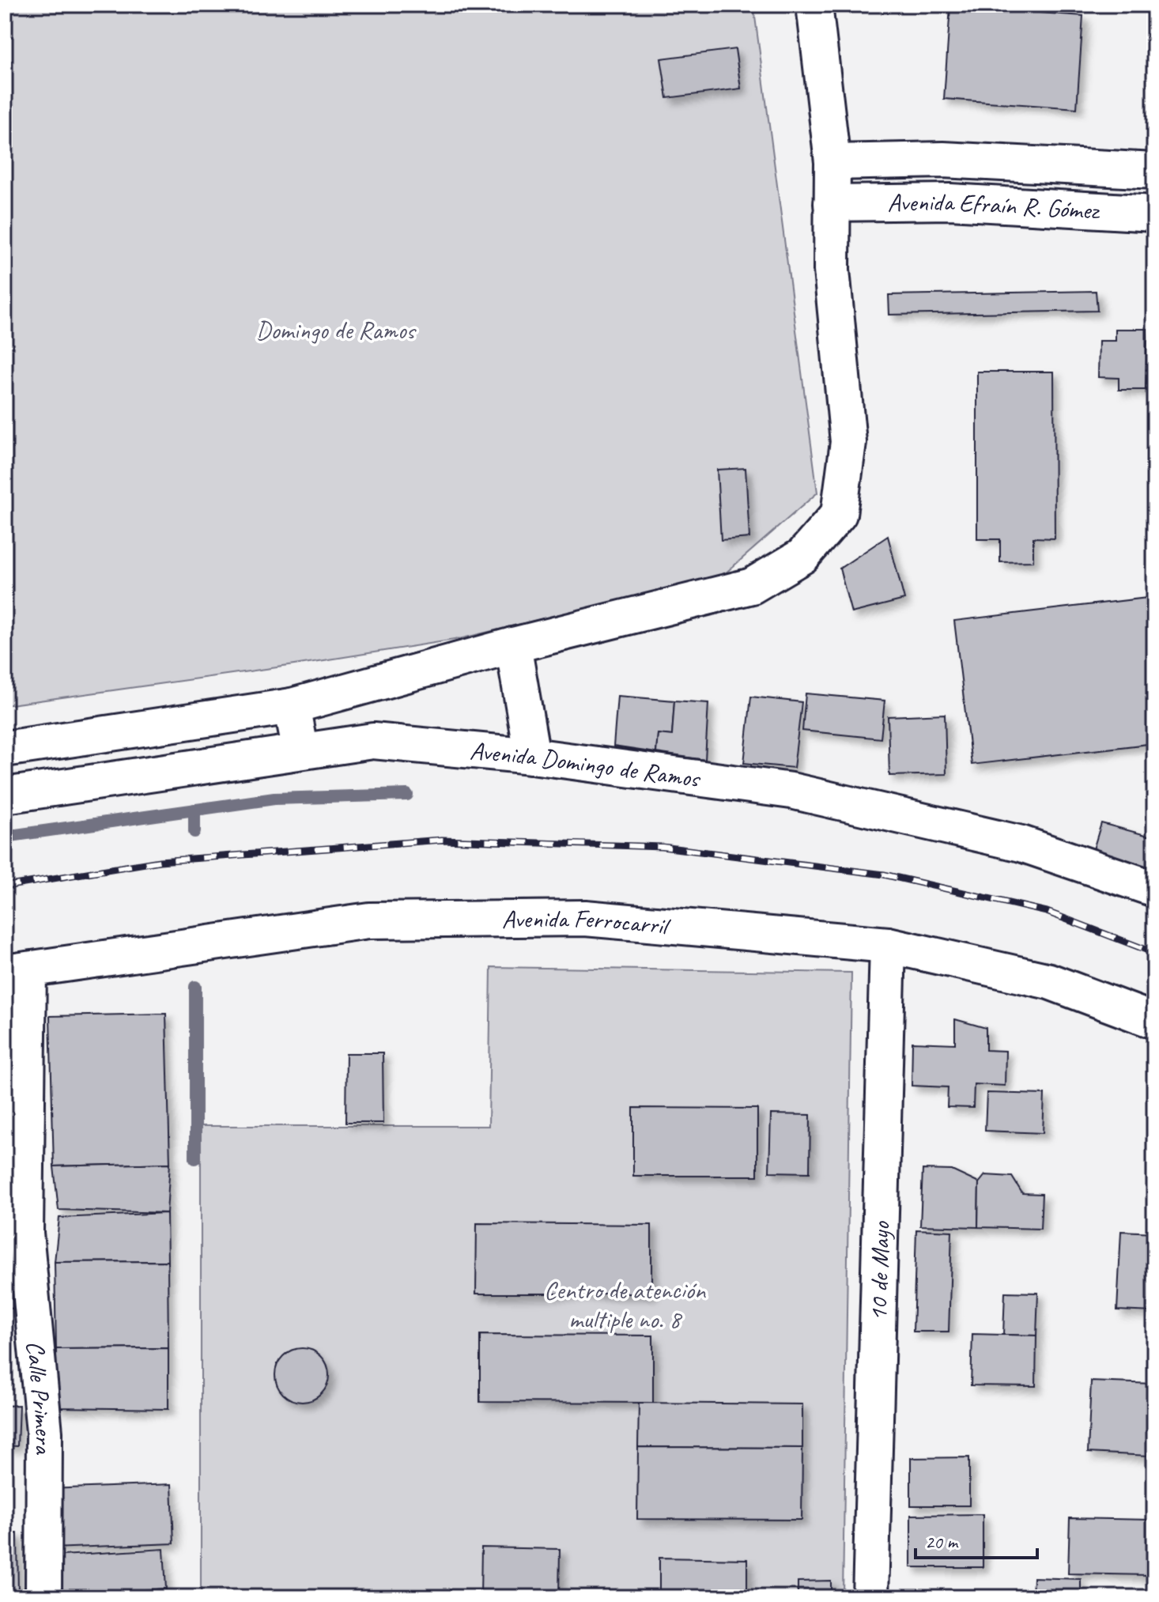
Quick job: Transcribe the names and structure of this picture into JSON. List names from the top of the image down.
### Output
{
  "streets": {
    "street": [
      "Avenida Efraín R. Gómez",
      "Avenida Domingo de Ramos",
      "Avenida Ferrocarril",
      "10 de Mayo",
      "Calle Primera"
    ]
  },
  "crossings": [
    ["Avenida Ferrocarril", "10 de Mayo"],
    ["Avenida Ferrocarril", "Calle Primera"]
  ],
  "parks": ["Domingo de Ramos", "Centro de atención multiple no. 8"],
  "scale_bar": "20 m"
}
